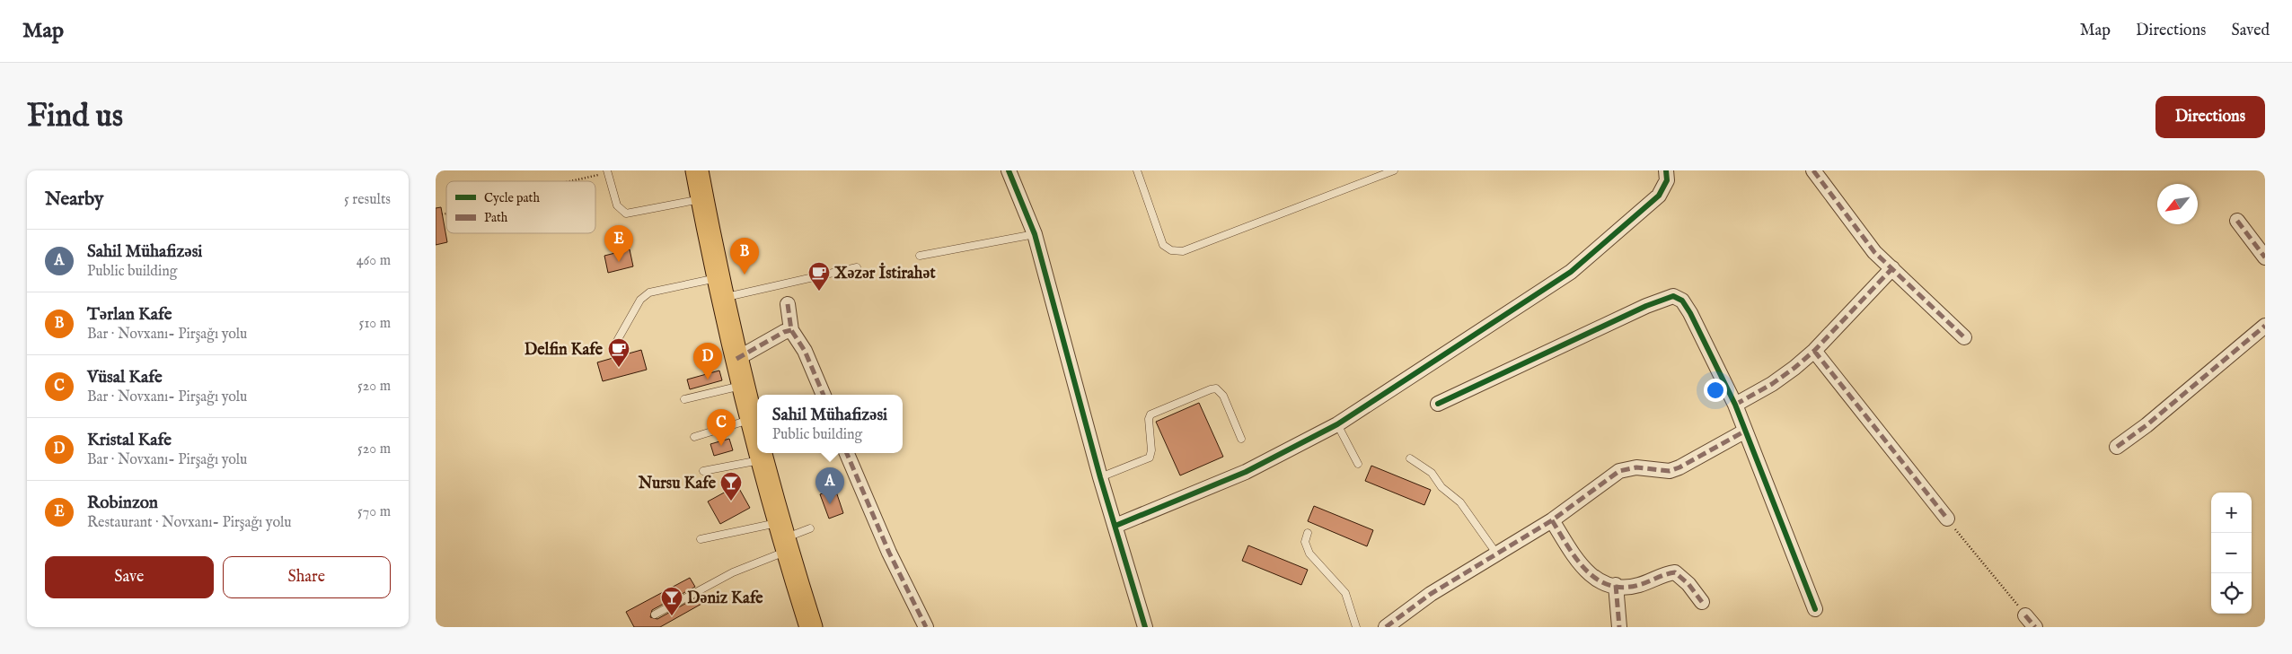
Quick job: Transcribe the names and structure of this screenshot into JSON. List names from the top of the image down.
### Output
{
  "places": {
    "cafe": ["Xəzər İstirahət", "Delfin Kafe"],
    "bar": ["Nursu Kafe", "Dəniz Kafe"]
  },
  "legend": ["Cycle path", "Path"],
  "north": "bottom left",
  "page": {
    "header": "Map",
    "nav": ["Map", "Directions", "Saved"],
    "buttons": [
      "Directions",
      ["Save", "Share"]
    ],
    "title": "Find us",
    "heading": ["Nearby", "5 results"],
    "pins": [
      "E",
      "B",
      "D",
      "C",
      "A"
    ],
    "list": [
      {
        "mark": "A",
        "name": "Sahil Mühafizəsi",
        "note": "Public building",
        "value": "460 m"
      },
      {
        "mark": "B",
        "name": "Tərlan Kafe",
        "note": "Bar · Novxanı- Pirşağı yolu",
        "value": "510 m"
      },
      {
        "mark": "C",
        "name": "Vüsal Kafe",
        "note": "Bar · Novxanı- Pirşağı yolu",
        "value": "520 m"
      },
      {
        "mark": "D",
        "name": "Kristal Kafe",
        "note": "Bar · Novxanı- Pirşağı yolu",
        "value": "520 m"
      },
      {
        "mark": "E",
        "name": "Robinzon",
        "note": "Restaurant · Novxanı- Pirşağı yolu",
        "value": "570 m"
      }
    ],
    "popup": ["Sahil Mühafizəsi", "Public building"],
    "map_buttons": ["+", "−"]
  }
}
